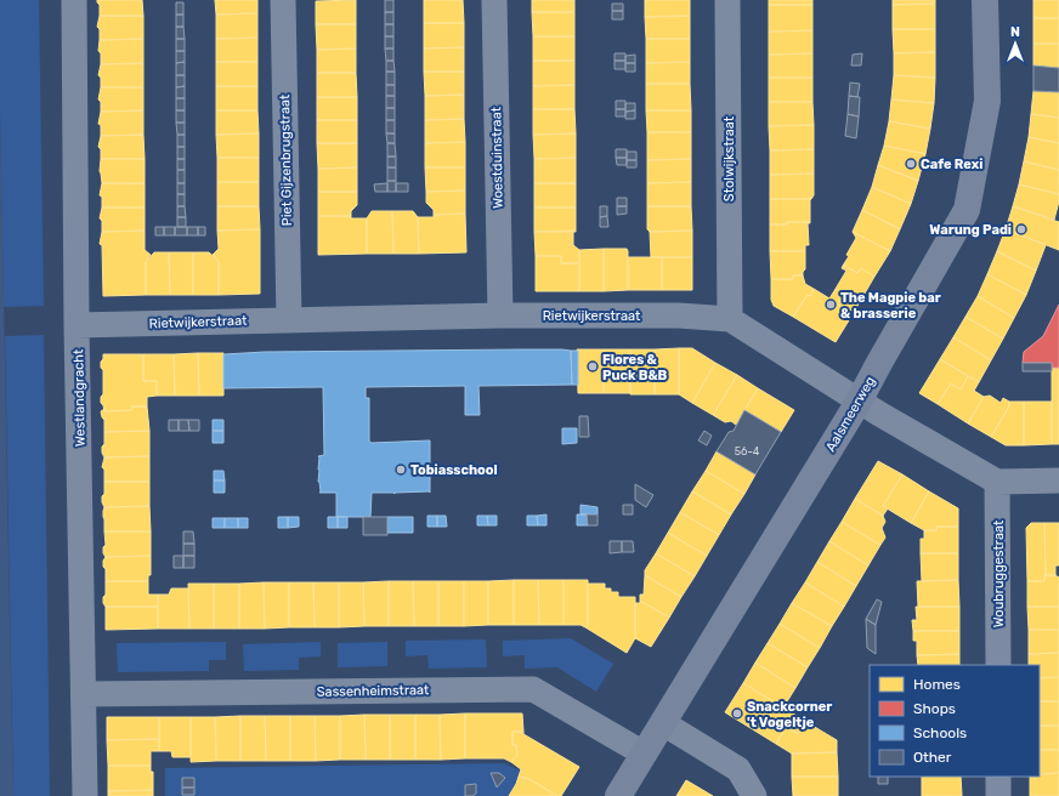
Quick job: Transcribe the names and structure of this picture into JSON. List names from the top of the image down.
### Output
{
  "streets": {
    "main road": ["Aalsmeerweg"],
    "street": [
      "Woestduinstraat",
      "Stolwijkstraat",
      "Piet Gijzenbrugstraat",
      "Rietwijkerstraat",
      "Westlandgracht",
      "Woubruggestraat",
      "Sassenheimstraat"
    ]
  },
  "crossings": [
    ["Woestduinstraat", "Rietwijkerstraat"],
    ["Stolwijkstraat", "Rietwijkerstraat"],
    ["Piet Gijzenbrugstraat", "Rietwijkerstraat"],
    ["Rietwijkerstraat", "Westlandgracht"],
    ["Rietwijkerstraat", "Aalsmeerweg"],
    ["Rietwijkerstraat", "Woubruggestraat"],
    ["Westlandgracht", "Sassenheimstraat"],
    ["Aalsmeerweg", "Sassenheimstraat"]
  ],
  "places": [
    "Cafe Rexi",
    "Warung Padi",
    "The Magpie bar & brasserie",
    "Flores & Puck B&B",
    "Tobiasschool",
    "Snackcorner 't Vogeltje"
  ],
  "house_numbers": ["56-4"],
  "legend": [
    "Homes",
    "Shops",
    "Schools",
    "Other"
  ],
  "north": "top"
}
